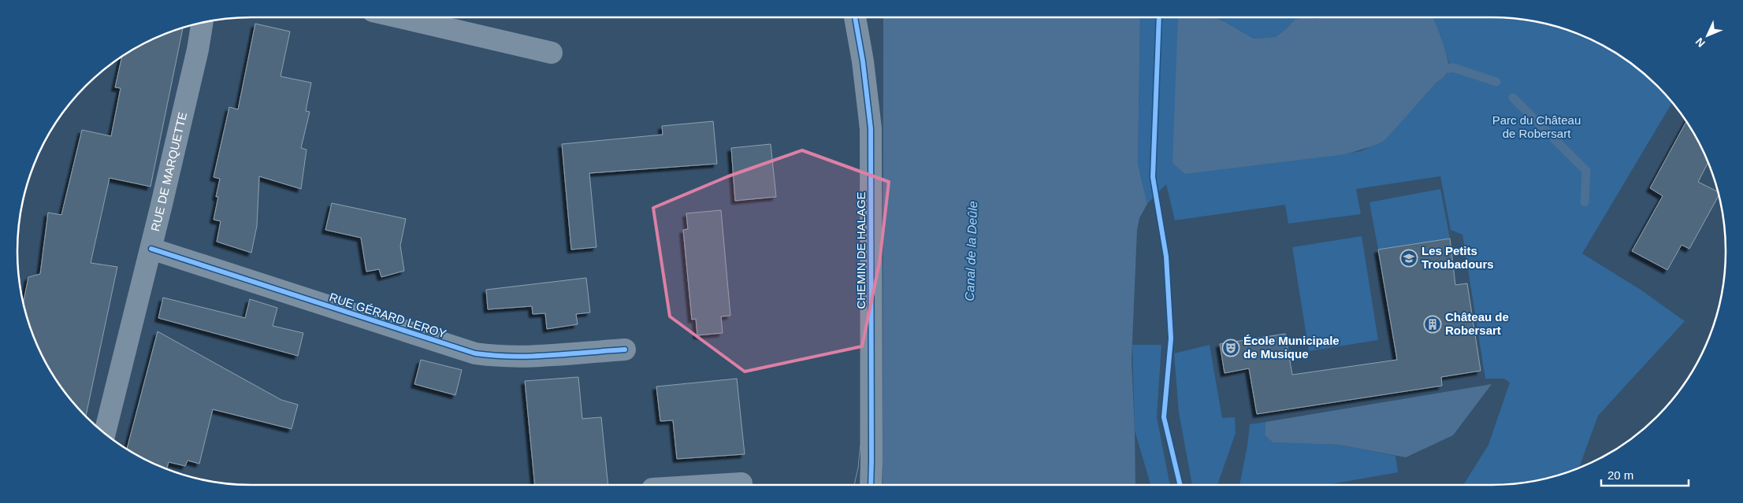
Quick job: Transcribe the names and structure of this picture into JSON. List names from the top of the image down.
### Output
{
  "streets": {
    "street": ["RUE DE MARQUETTE", "CHEMIN DE HALAGE", "RUE GÉRARD LEROY"]
  },
  "crossings": [
    ["RUE DE MARQUETTE", "RUE GÉRARD LEROY"]
  ],
  "water": ["Canal de la Deûle"],
  "parks": ["Parc du Château de Robersart"],
  "places": {
    "school or university": ["Les Petits Troubadours"],
    "building": ["Château de Robersart"],
    "theatre": ["École Municipale de Musique"]
  },
  "scale_bar": "20 m",
  "north": "bottom left"
}
